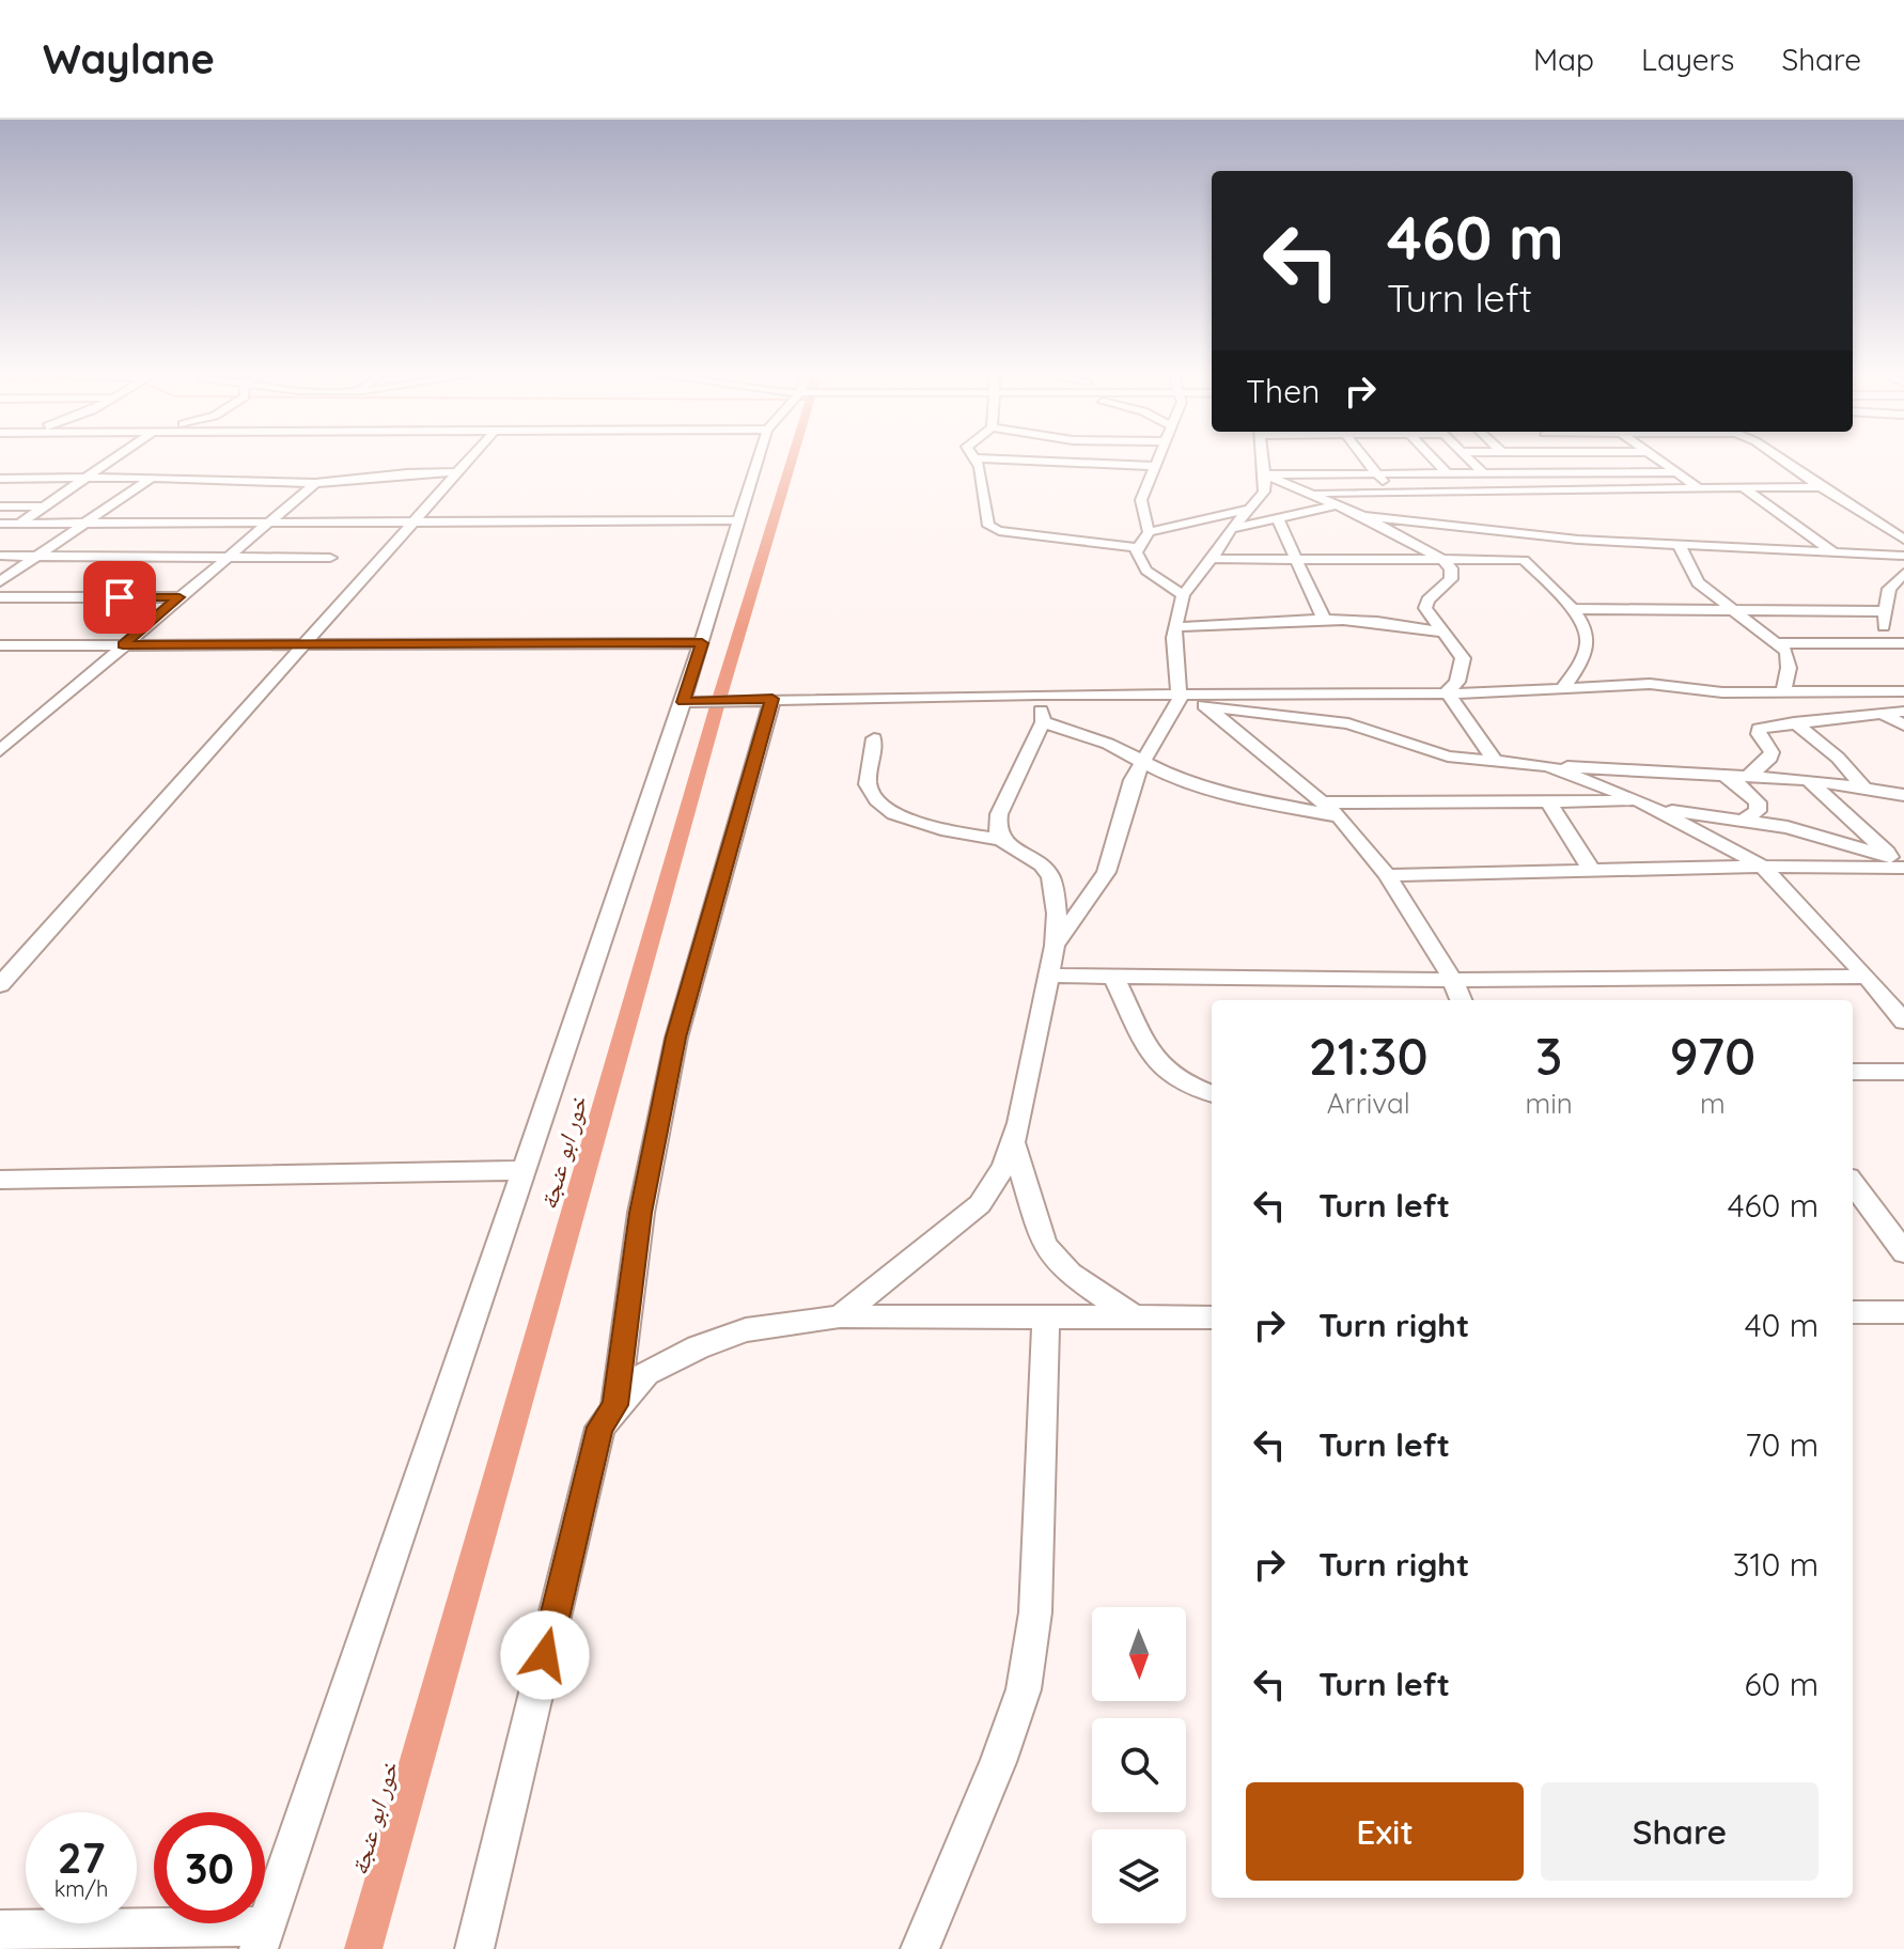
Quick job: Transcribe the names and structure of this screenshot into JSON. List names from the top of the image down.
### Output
{
  "water": ["خور ابو عنجة"],
  "north": "bottom",
  "page": {
    "header": "Waylane",
    "nav": ["Map", "Layers", "Share"],
    "turn": ["460 m", "Turn left"],
    "then": "Then",
    "eta": [
      "21:30",
      "Arrival",
      "3",
      "min",
      "970",
      "m"
    ],
    "list": [
      {
        "name": "Turn left",
        "value": "460 m"
      },
      {
        "name": "Turn right",
        "value": "40 m"
      },
      {
        "name": "Turn left",
        "value": "70 m"
      },
      {
        "name": "Turn right",
        "value": "310 m"
      },
      {
        "name": "Turn left",
        "value": "60 m"
      }
    ],
    "buttons": ["Exit", "Share"],
    "speed": "27 km/h",
    "limit": "30"
  }
}
